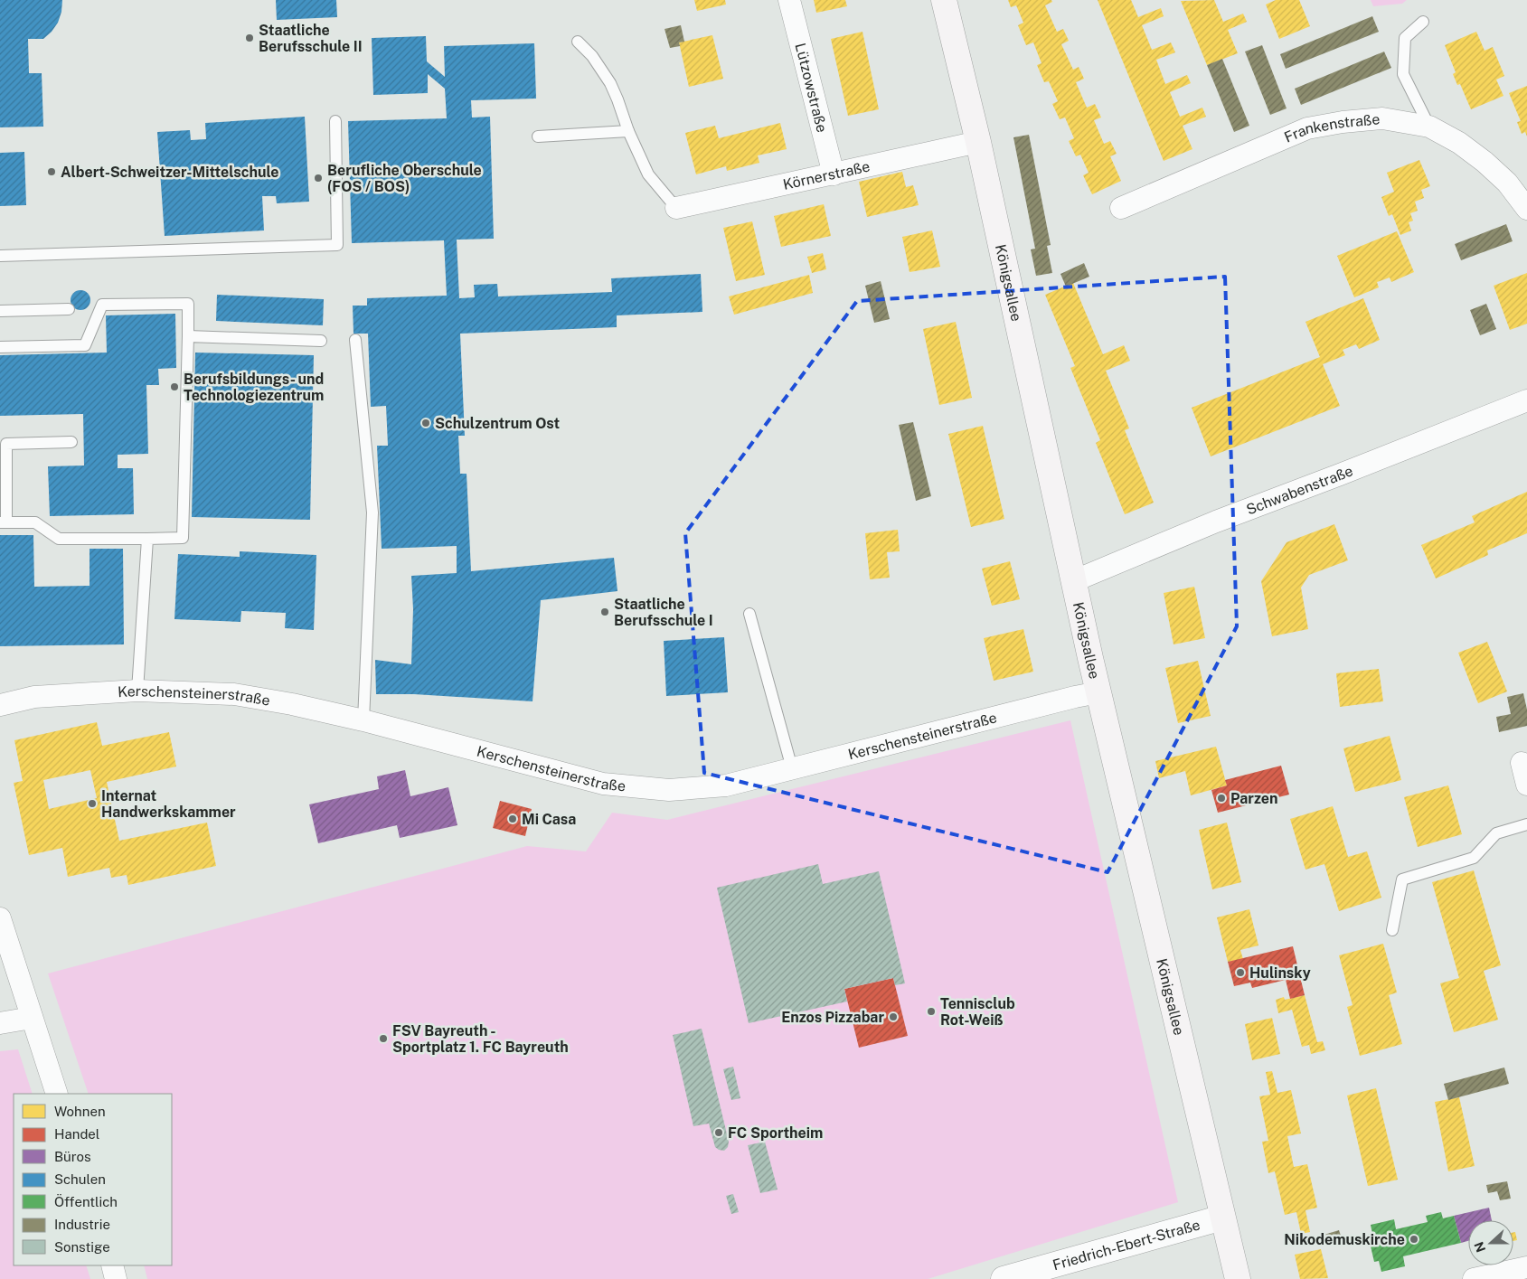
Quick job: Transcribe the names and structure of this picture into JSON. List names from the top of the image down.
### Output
{
  "streets": {
    "main road": ["Königsallee"],
    "street": [
      "Lützowstraße",
      "Frankenstraße",
      "Körnerstraße",
      "Schwabenstraße",
      "Kerschensteinerstraße",
      "Friedrich-Ebert-Straße"
    ]
  },
  "crossings": [
    ["Lützowstraße", "Körnerstraße"],
    ["Körnerstraße", "Königsallee"],
    ["Königsallee", "Schwabenstraße"],
    ["Königsallee", "Kerschensteinerstraße"],
    ["Königsallee", "Friedrich-Ebert-Straße"]
  ],
  "places": [
    "Staatliche Berufsschule II",
    "Albert-Schweitzer-Mittelschule",
    "Berufliche Oberschule (FOS / BOS)",
    "Berufsbildungs- und Technologiezentrum",
    "Schulzentrum Ost",
    "Staatliche Berufsschule I",
    "Parzen",
    "Internat Handwerkskammer",
    "Mi Casa",
    "Hulinsky",
    "Tennisclub Rot-Weiß",
    "Enzos Pizzabar",
    "FSV Bayreuth - Sportplatz 1. FC Bayreuth",
    "FC Sportheim",
    "Nikodemuskirche"
  ],
  "legend": [
    "Wohnen",
    "Handel",
    "Büros",
    "Schulen",
    "Öffentlich",
    "Industrie",
    "Sonstige"
  ],
  "north": "left"
}
